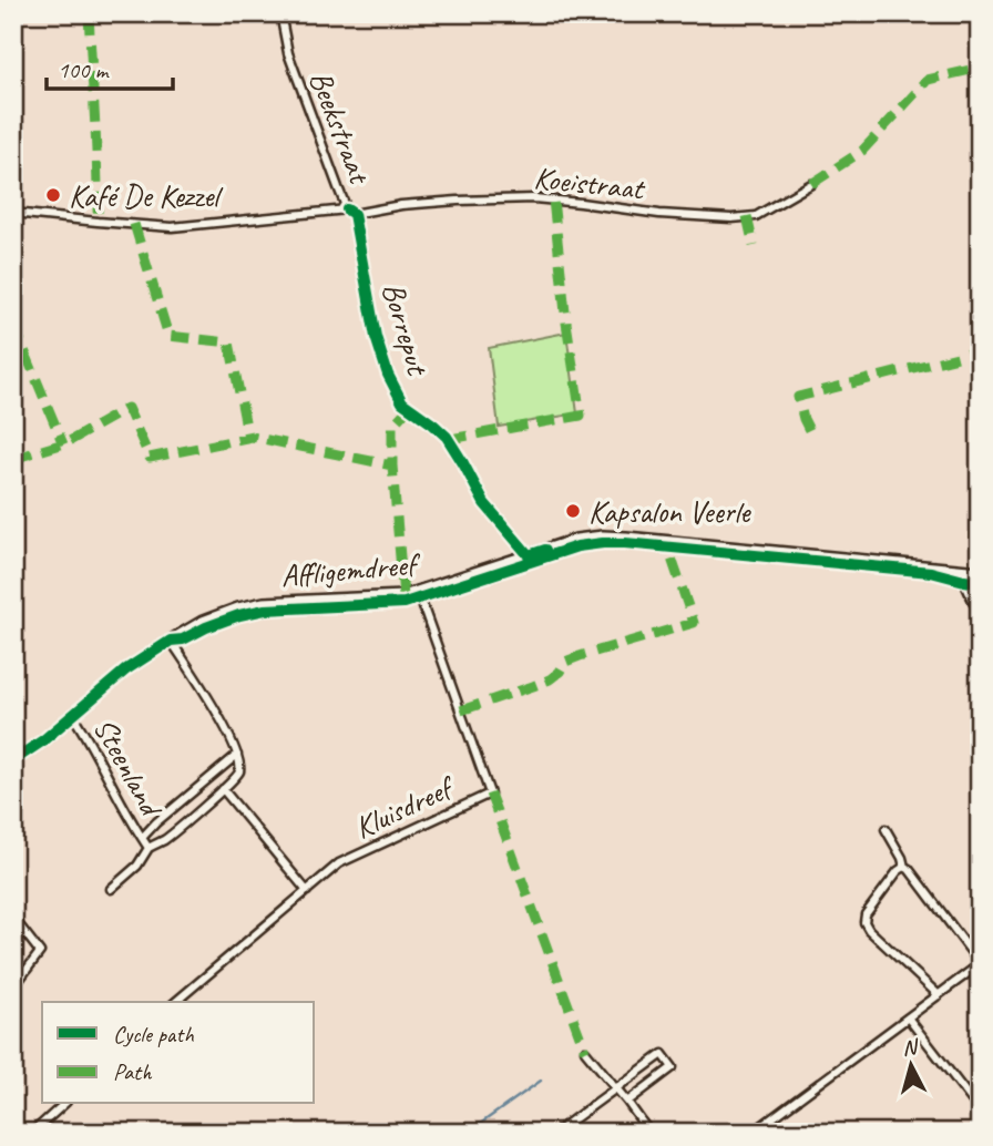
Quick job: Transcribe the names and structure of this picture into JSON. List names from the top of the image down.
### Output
{
  "streets": {
    "street": [
      "Beekstraat",
      "Koeistraat",
      "Borreput",
      "Affligemdreef",
      "Steenland",
      "Kluisdreef"
    ]
  },
  "crossings": [
    ["Beekstraat", "Koeistraat"],
    ["Beekstraat", "Borreput"],
    ["Koeistraat", "Borreput"],
    ["Borreput", "Affligemdreef"],
    ["Affligemdreef", "Steenland"],
    ["Affligemdreef", "Kluisdreef"]
  ],
  "places": ["Kafé De Kezzel", "Kapsalon Veerle"],
  "legend": ["Cycle path", "Path"],
  "scale_bar": "100 m",
  "north": "top"
}
